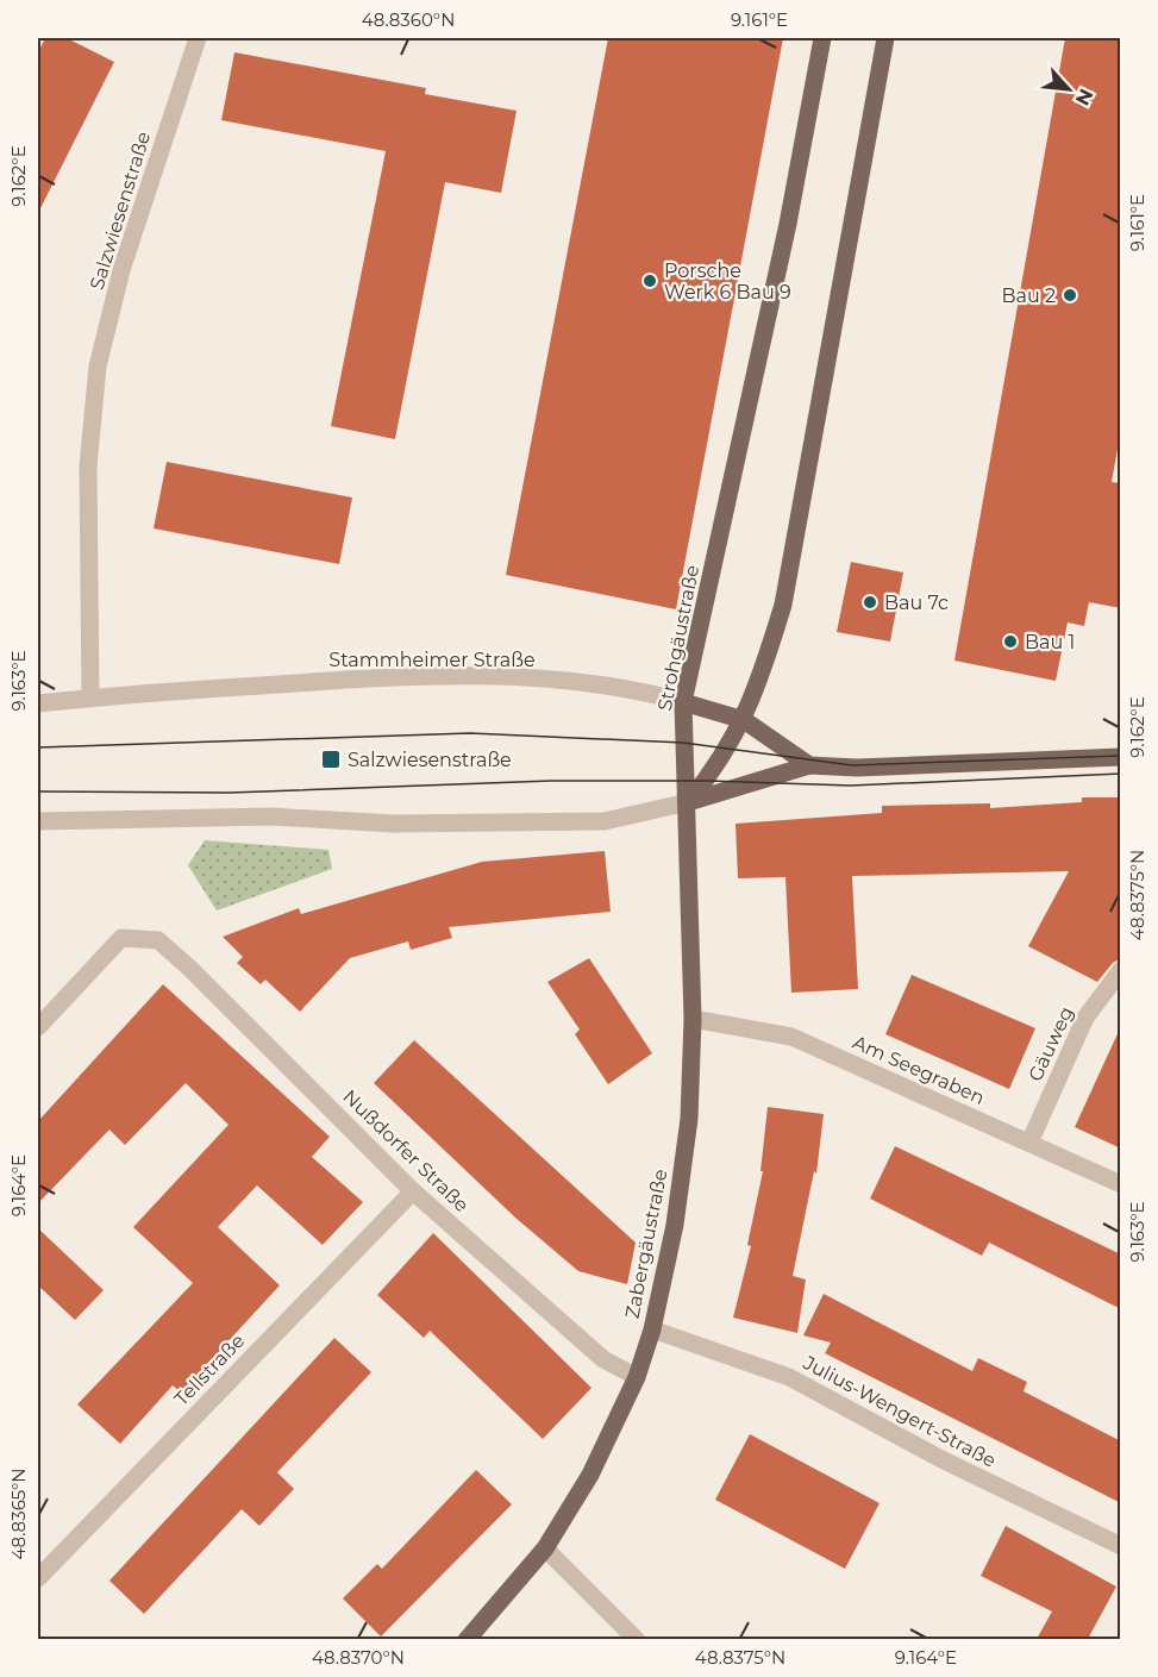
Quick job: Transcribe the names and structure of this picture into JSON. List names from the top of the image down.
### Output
{
  "streets": {
    "main road": ["Strohgäustraße", "Stammheimer Straße", "Zabergäustraße"],
    "street": [
      "Salzwiesenstraße",
      "Gäuweg",
      "Am Seegraben",
      "Nußdorfer Straße",
      "Tellstraße",
      "Julius-Wengert-Straße"
    ]
  },
  "crossings": [
    ["Salzwiesenstraße", "Stammheimer Straße"],
    ["Strohgäustraße", "Stammheimer Straße"],
    ["Strohgäustraße", "Zabergäustraße"],
    ["Gäuweg", "Am Seegraben"],
    ["Am Seegraben", "Zabergäustraße"],
    ["Nußdorfer Straße", "Zabergäustraße"],
    ["Nußdorfer Straße", "Tellstraße"],
    ["Zabergäustraße", "Julius-Wengert-Straße"]
  ],
  "places": {
    "other": [
      "Porsche Werk 6 Bau 9",
      "Bau 2",
      "Bau 7c",
      "Bau 1"
    ],
    "transit": ["Salzwiesenstraße"]
  },
  "north": "bottom right",
  "coordinates": [
    "48.8360°N",
    "9.161°E",
    "9.162°E",
    "9.163°E",
    "48.8375°N",
    "9.164°E",
    "48.8365°N",
    "48.8370°N"
  ]
}
